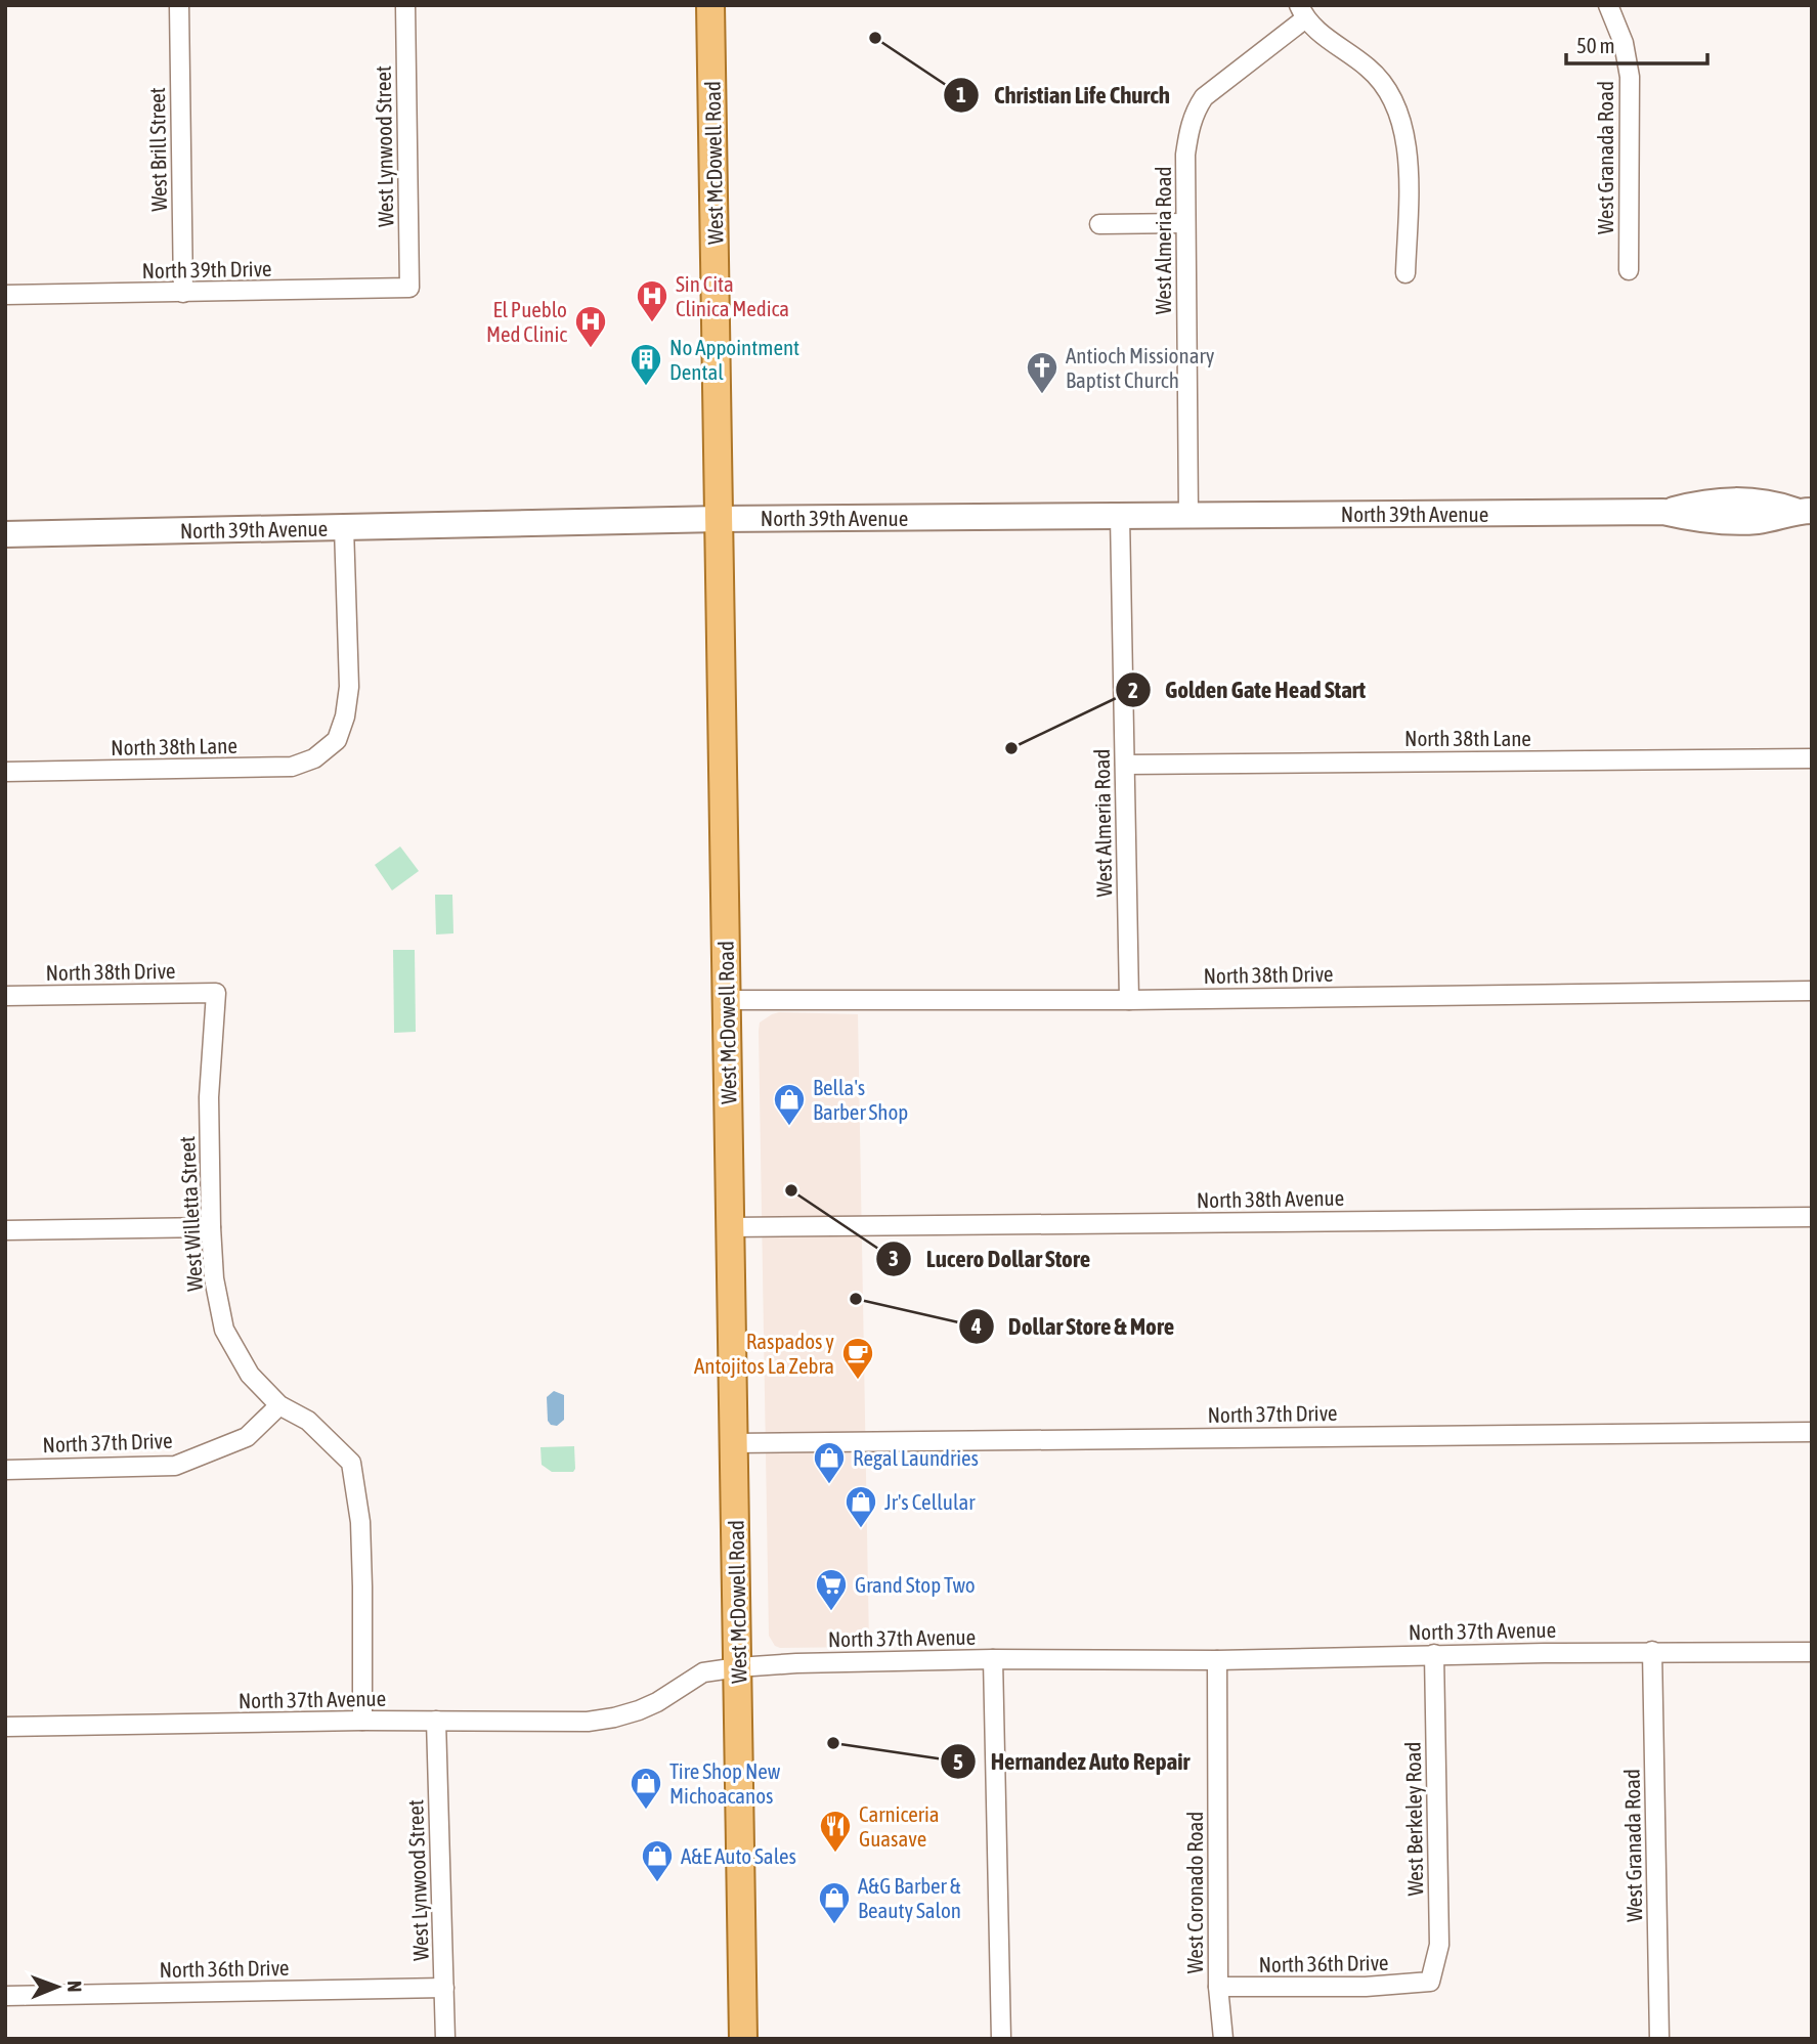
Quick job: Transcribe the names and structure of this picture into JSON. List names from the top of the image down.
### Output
{
  "streets": {
    "main road": ["West McDowell Road"],
    "street": [
      "West Lynwood Street",
      "West Brill Street",
      "West Granada Road",
      "West Almeria Road",
      "North 39th Drive",
      "North 39th Avenue",
      "North 38th Lane",
      "North 38th Drive",
      "North 38th Avenue",
      "West Willetta Street",
      "North 37th Drive",
      "North 37th Avenue",
      "West Berkeley Road",
      "West Coronado Road",
      "North 36th Drive"
    ]
  },
  "crossings": [
    ["West Lynwood Street", "North 39th Drive"],
    ["West Lynwood Street", "North 37th Avenue"],
    ["West Lynwood Street", "North 36th Drive"],
    ["West Brill Street", "North 39th Drive"],
    ["West Granada Road", "North 37th Avenue"],
    ["West McDowell Road", "North 39th Avenue"],
    ["West McDowell Road", "North 38th Drive"],
    ["West McDowell Road", "North 38th Avenue"],
    ["West McDowell Road", "North 37th Drive"],
    ["West McDowell Road", "North 37th Avenue"],
    ["West Almeria Road", "North 39th Avenue"],
    ["West Almeria Road", "North 38th Lane"],
    ["West Almeria Road", "North 38th Drive"],
    ["North 39th Avenue", "North 38th Lane"],
    ["North 38th Drive", "West Willetta Street"],
    ["West Willetta Street", "North 37th Drive"],
    ["West Willetta Street", "North 37th Avenue"],
    ["North 37th Avenue", "West Berkeley Road"],
    ["North 37th Avenue", "West Coronado Road"],
    ["West Berkeley Road", "North 36th Drive"],
    ["West Coronado Road", "North 36th Drive"]
  ],
  "places": {
    "other": [
      "Christian Life Church",
      "Golden Gate Head Start",
      "Lucero Dollar Store",
      "Dollar Store & More",
      "Hernandez Auto Repair"
    ],
    "hospital": ["Sin Cita Clinica Medica", "El Pueblo Med Clinic"],
    "building": ["No Appointment Dental"],
    "church": ["Antioch Missionary Baptist Church"],
    "shop": [
      "Bella's Barber Shop",
      "Regal Laundries",
      "Jr's Cellular",
      "Tire Shop New Michoacanos",
      "A&E Auto Sales",
      "A&G Barber & Beauty Salon"
    ],
    "cafe": ["Raspados y Antojitos La Zebra"],
    "supermarket": ["Grand Stop Two"],
    "restaurant": ["Carniceria Guasave"]
  },
  "scale_bar": "50 m",
  "north": "right"
}
